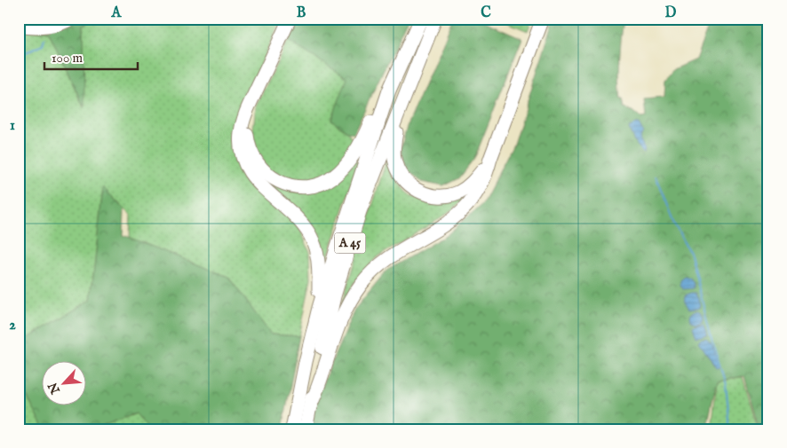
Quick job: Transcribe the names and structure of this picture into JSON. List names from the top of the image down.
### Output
{
  "streets": {
    "highway": ["A 45"]
  },
  "scale_bar": "100 m",
  "north": "bottom left",
  "grid": {
    "columns": [
      "A",
      "B",
      "C",
      "D"
    ],
    "rows": ["1", "2"]
  }
}
